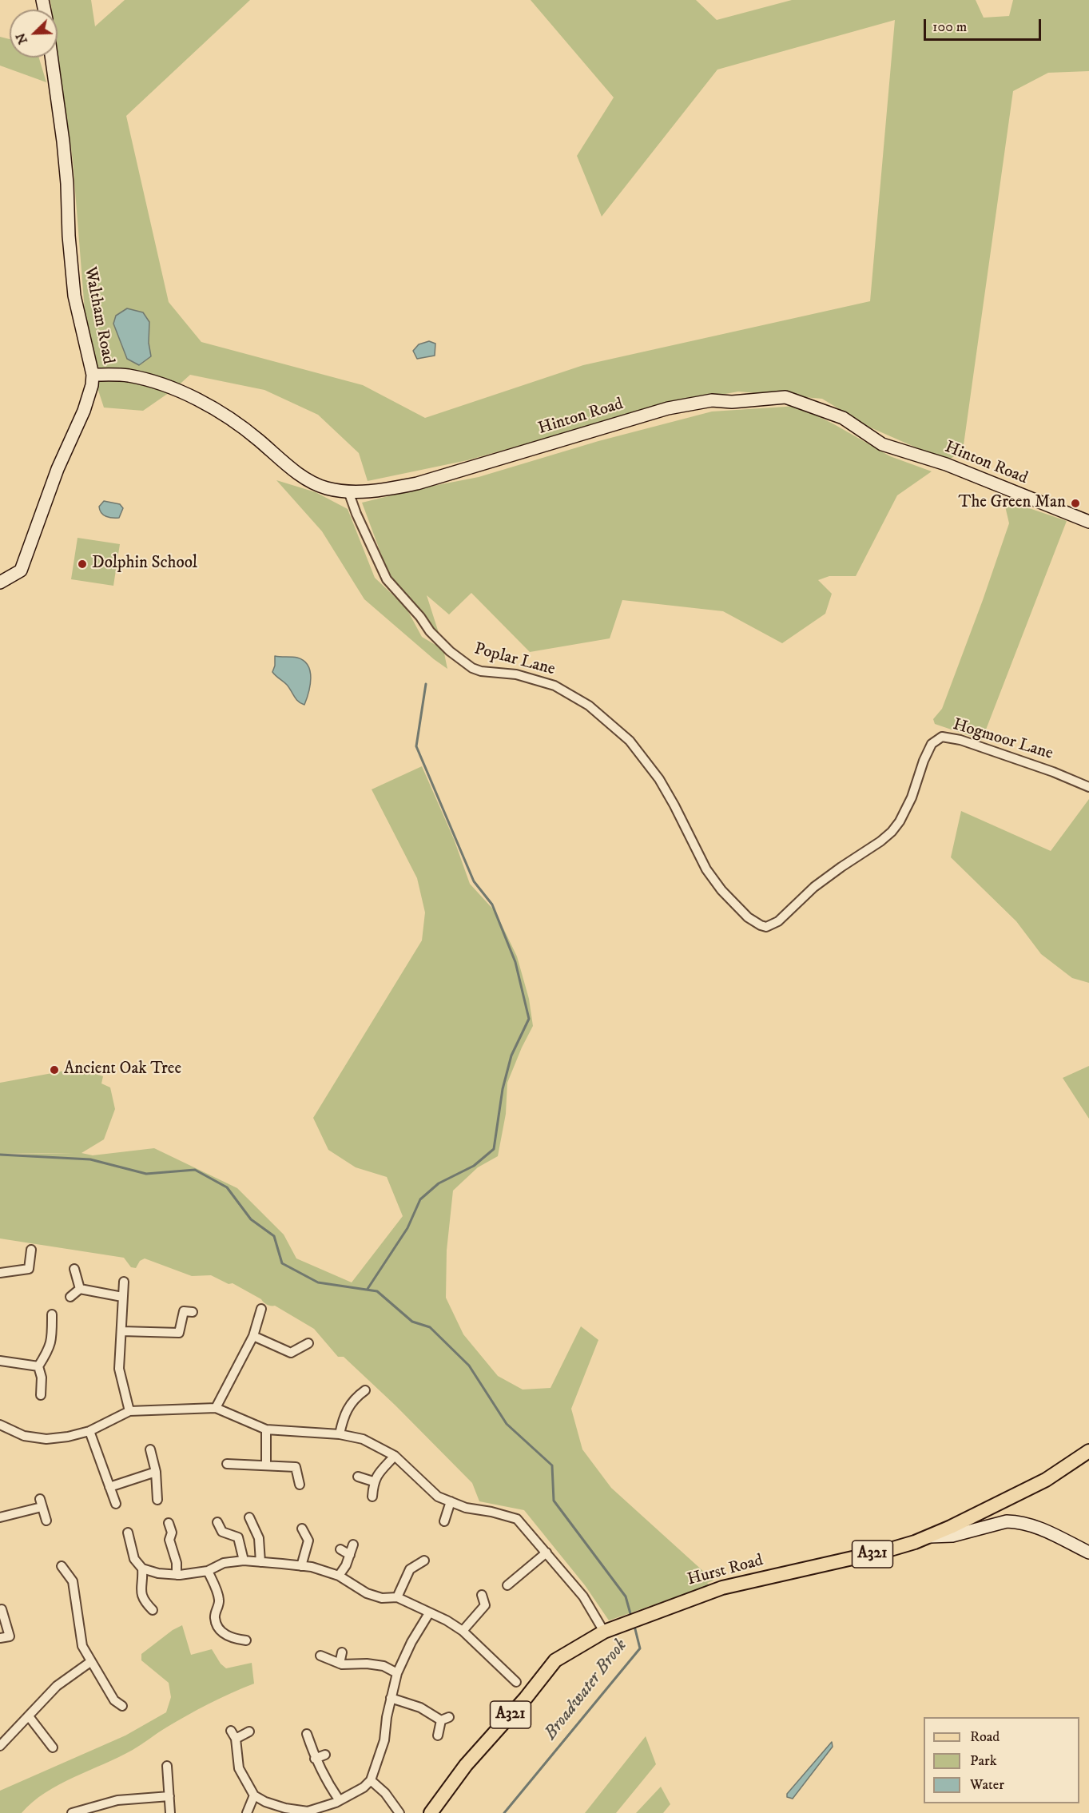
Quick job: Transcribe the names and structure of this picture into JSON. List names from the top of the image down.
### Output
{
  "streets": {
    "main road": ["A321", "Hurst Road"],
    "street": [
      "Waltham Road",
      "Hinton Road",
      "Poplar Lane",
      "Hogmoor Lane"
    ]
  },
  "crossings": [
    ["Waltham Road", "Hinton Road"],
    ["Hinton Road", "Poplar Lane"],
    ["Poplar Lane", "Hogmoor Lane"]
  ],
  "water": ["Broadwater Brook"],
  "places": ["The Green Man", "Dolphin School", "Ancient Oak Tree"],
  "legend": ["Road", "Park", "Water"],
  "scale_bar": "100 m",
  "north": "bottom left"
}
